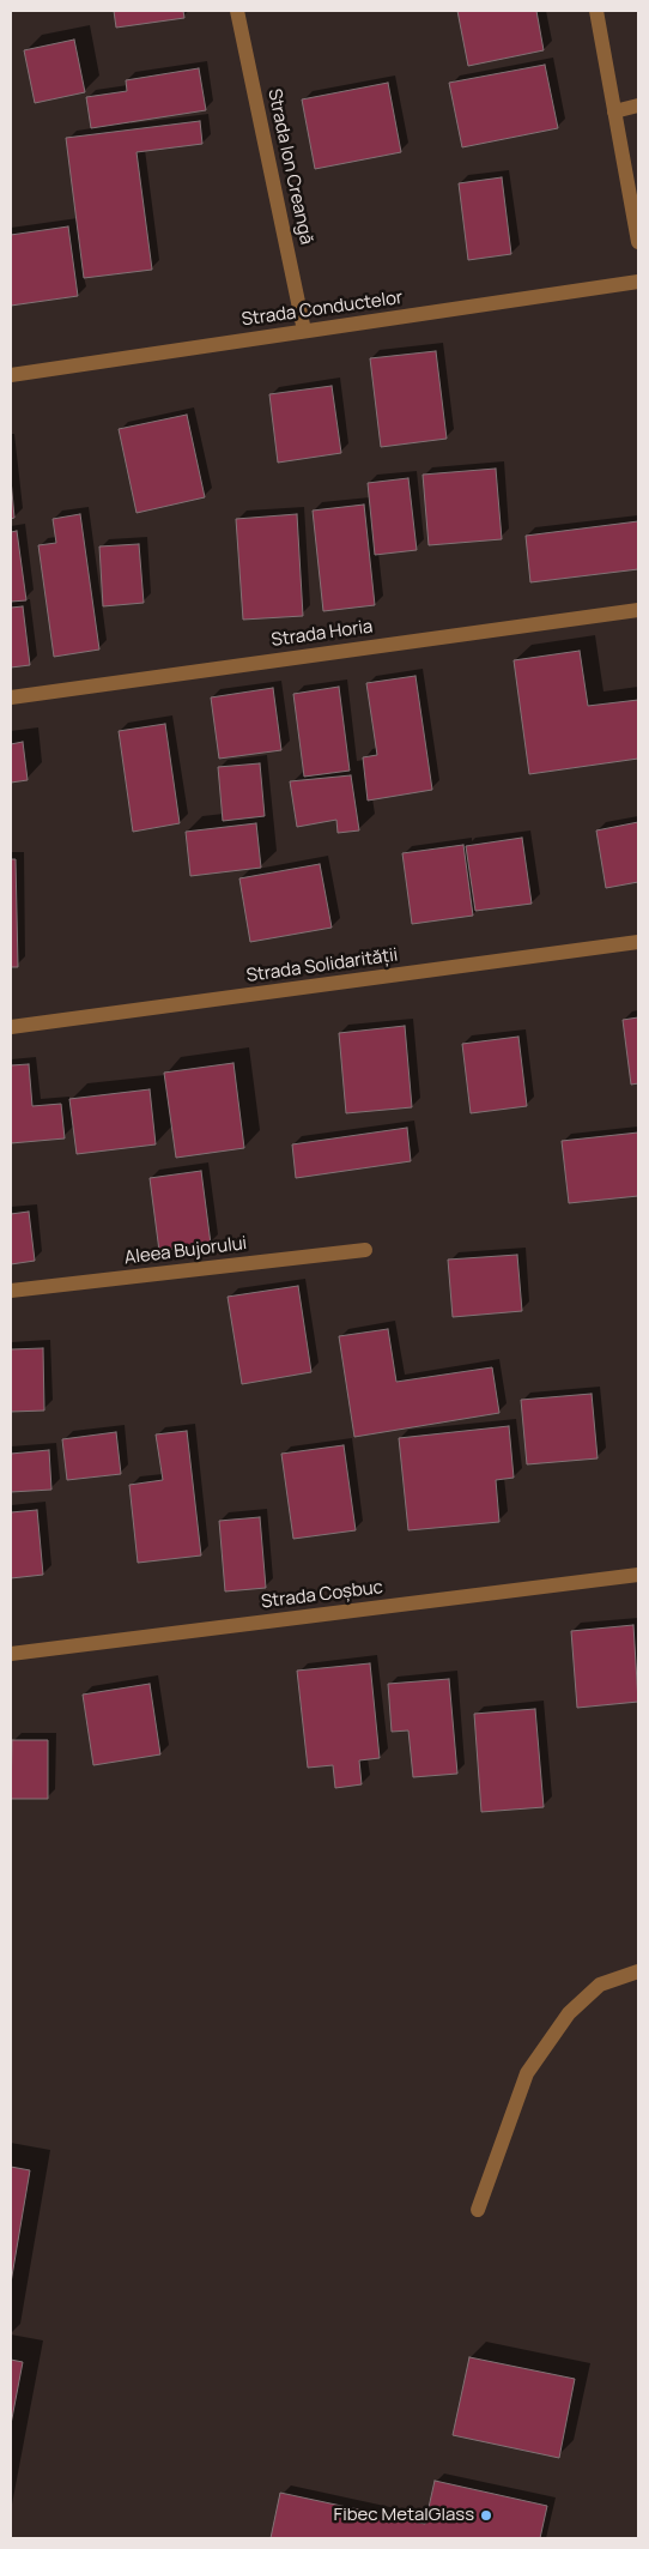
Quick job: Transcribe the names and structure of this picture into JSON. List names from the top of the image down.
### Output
{
  "streets": {
    "street": [
      "Strada Ion Creangă",
      "Strada Conductelor",
      "Strada Horia",
      "Strada Solidarității",
      "Aleea Bujorului",
      "Strada Coșbuc"
    ]
  },
  "crossings": [
    ["Strada Ion Creangă", "Strada Conductelor"]
  ],
  "places": ["Fibec MetalGlass"]
}
